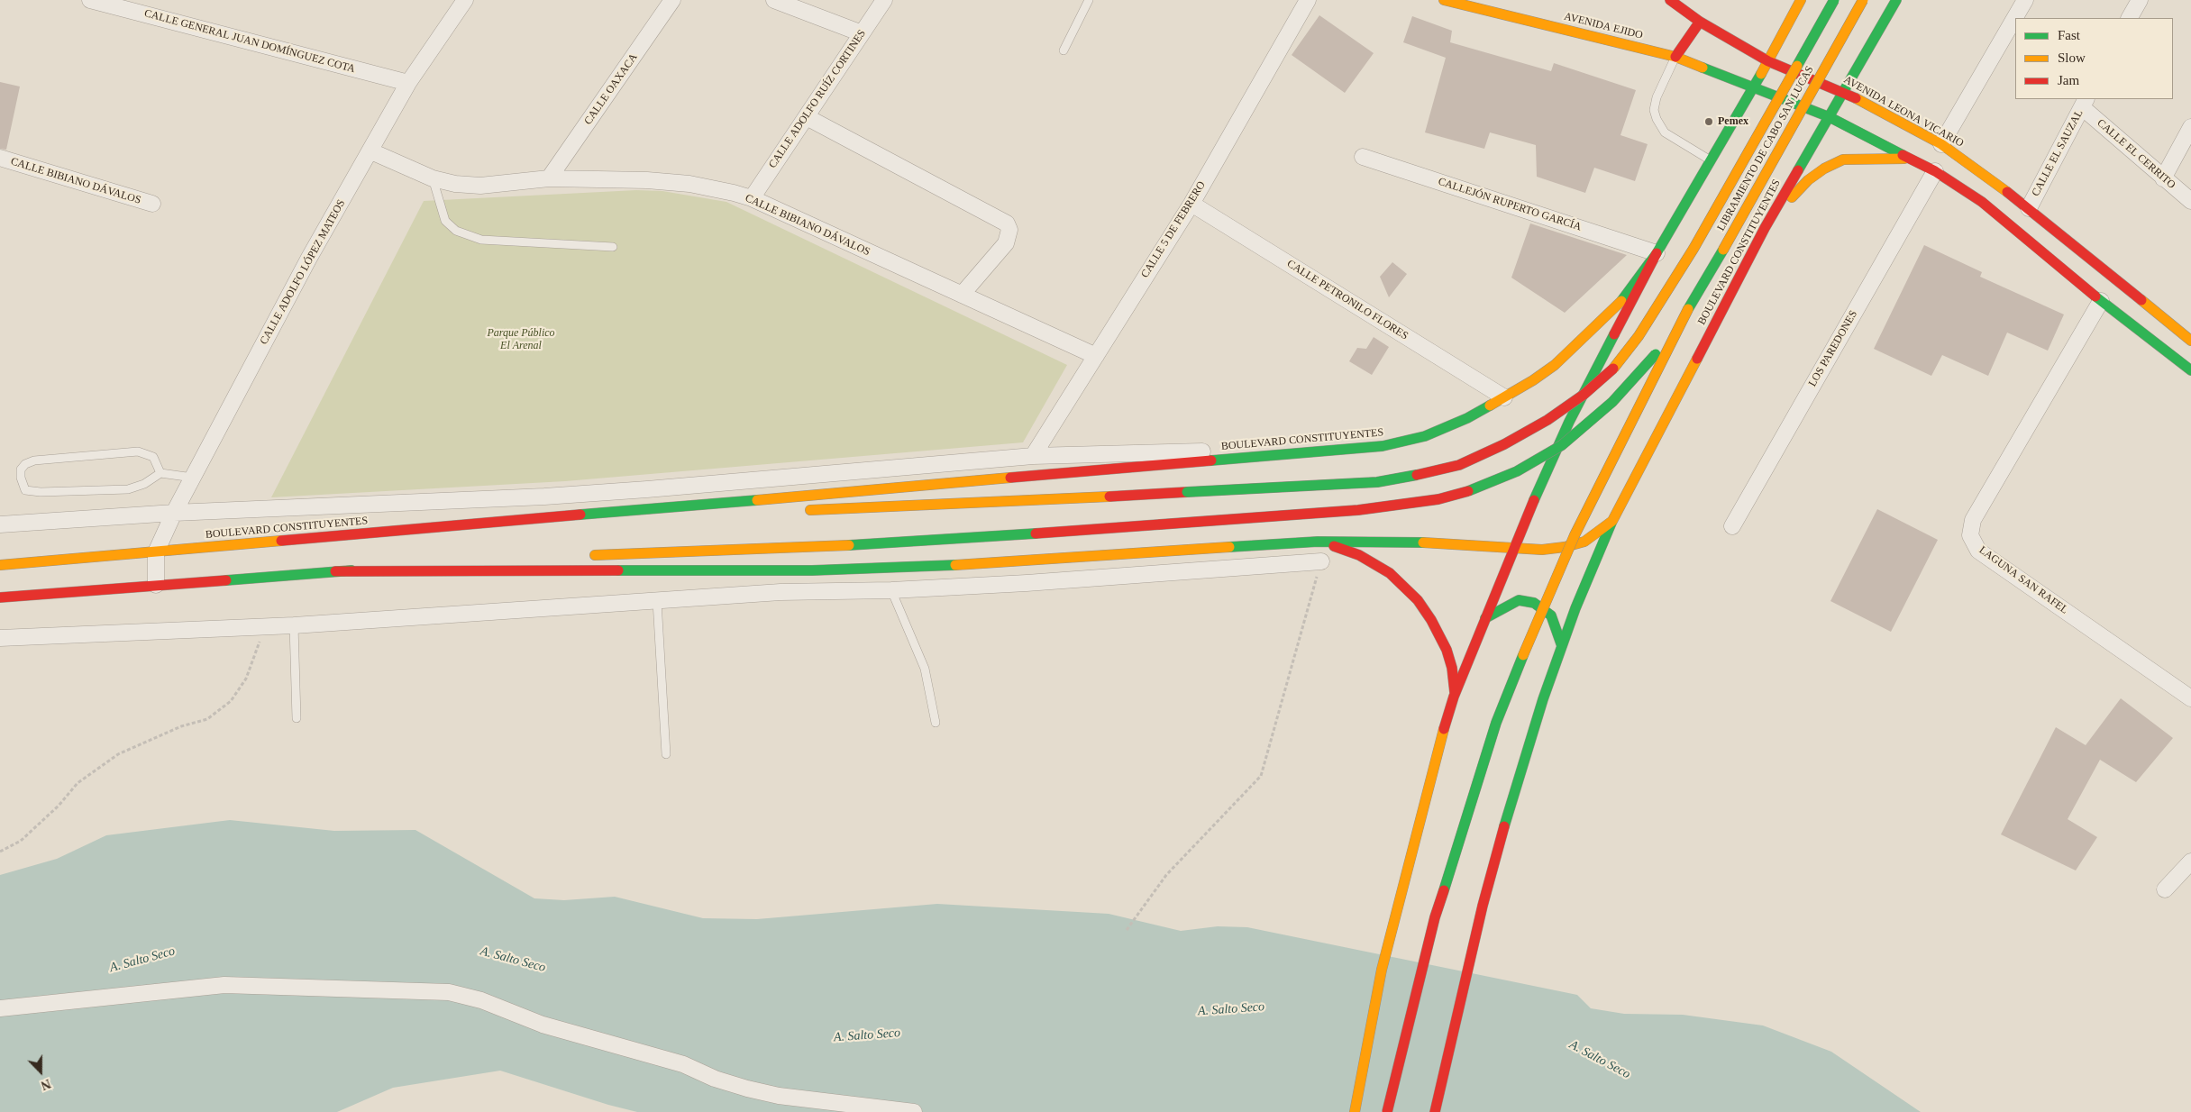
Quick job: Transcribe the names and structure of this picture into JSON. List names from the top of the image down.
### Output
{
  "streets": {
    "main road": [
      "AVENIDA EJIDO",
      "AVENIDA LEONA VICARIO",
      "LIBRAMIENTO DE CABO SAN LUCAS",
      "BOULEVARD CONSTITUYENTES"
    ],
    "street": [
      "CALLE GENERAL JUAN DOMÍNGUEZ COTA",
      "CALLE OAXACA",
      "CALLE ADOLFO RUÍZ CORTINES",
      "CALLE EL SAUZAL",
      "CALLE EL CERRITO",
      "CALLE BIBIANO DÁVALOS",
      "CALLEJÓN RUPERTO GARCÍA",
      "CALLE 5 DE FEBRERO",
      "CALLE ADOLFO LÓPEZ MATEOS",
      "CALLE PETRONILO FLORES",
      "LOS PAREDONES",
      "LAGUNA SAN RAFEL"
    ]
  },
  "crossings": [
    ["AVENIDA EJIDO", "BOULEVARD CONSTITUYENTES"],
    ["CALLE GENERAL JUAN DOMÍNGUEZ COTA", "CALLE ADOLFO LÓPEZ MATEOS"],
    ["CALLE OAXACA", "CALLE BIBIANO DÁVALOS"],
    ["CALLE ADOLFO RUÍZ CORTINES", "CALLE BIBIANO DÁVALOS"],
    ["AVENIDA LEONA VICARIO", "CALLE EL SAUZAL"],
    ["AVENIDA LEONA VICARIO", "BOULEVARD CONSTITUYENTES"],
    ["CALLE EL SAUZAL", "CALLE EL CERRITO"],
    ["CALLE BIBIANO DÁVALOS", "CALLE 5 DE FEBRERO"],
    ["CALLE BIBIANO DÁVALOS", "CALLE ADOLFO LÓPEZ MATEOS"],
    ["CALLEJÓN RUPERTO GARCÍA", "BOULEVARD CONSTITUYENTES"],
    ["CALLE 5 DE FEBRERO", "CALLE PETRONILO FLORES"],
    ["BOULEVARD CONSTITUYENTES", "CALLE ADOLFO LÓPEZ MATEOS"],
    ["BOULEVARD CONSTITUYENTES", "CALLE PETRONILO FLORES"]
  ],
  "water": ["A. Salto Seco"],
  "parks": ["Parque Público El Arenal"],
  "places": ["Pemex"],
  "legend": ["Fast", "Slow", "Jam"],
  "north": "bottom"
}
